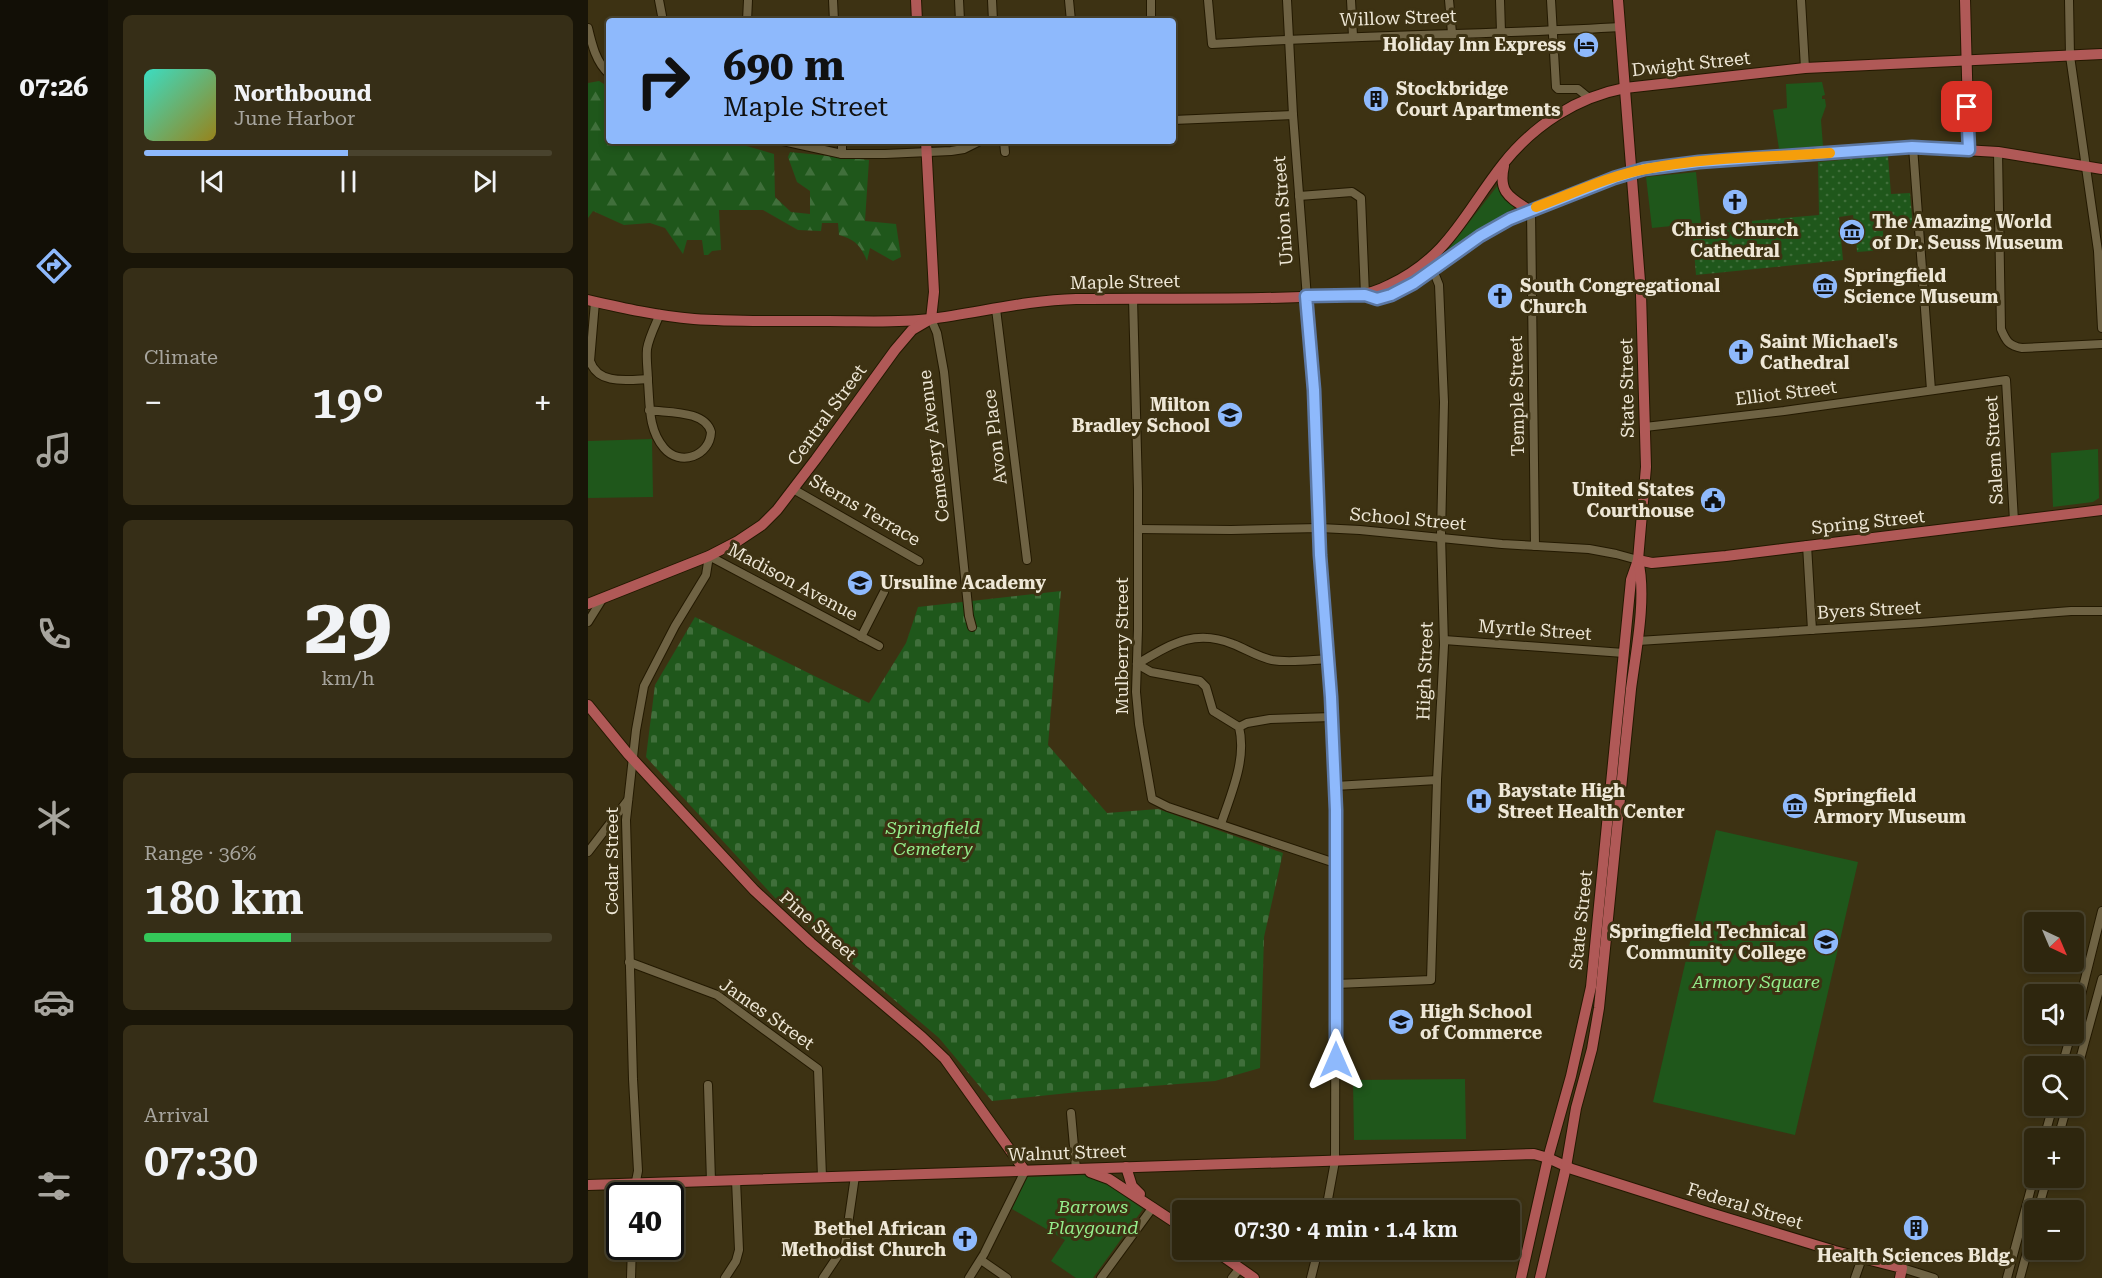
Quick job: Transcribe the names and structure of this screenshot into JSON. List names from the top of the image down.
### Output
{
  "streets": {
    "main road": [
      "Dwight Street",
      "Maple Street",
      "State Street",
      "Central Street",
      "Spring Street",
      "Pine Street",
      "Walnut Street",
      "Federal Street"
    ],
    "street": [
      "Willow Street",
      "Union Street",
      "Elliot Street",
      "Temple Street",
      "Avon Place",
      "Cemetery Avenue",
      "Salem Street",
      "Sterns Terrace",
      "School Street",
      "Madison Avenue",
      "Byers Street",
      "Myrtle Street",
      "Mulberry Street",
      "High Street",
      "Cedar Street",
      "James Street"
    ]
  },
  "crossings": [
    ["Willow Street", "Union Street"],
    ["Willow Street", "State Street"],
    ["Dwight Street", "Maple Street"],
    ["Dwight Street", "State Street"],
    ["Union Street", "Maple Street"],
    ["Union Street", "School Street"],
    ["Union Street", "Mulberry Street"],
    ["Union Street", "High Street"],
    ["Union Street", "Walnut Street"],
    ["Maple Street", "State Street"],
    ["Maple Street", "Temple Street"],
    ["Maple Street", "Central Street"],
    ["Maple Street", "Avon Place"],
    ["Maple Street", "Cemetery Avenue"],
    ["Maple Street", "Mulberry Street"],
    ["Maple Street", "High Street"],
    ["State Street", "Elliot Street"],
    ["State Street", "School Street"],
    ["State Street", "Spring Street"],
    ["State Street", "Byers Street"],
    ["State Street", "Myrtle Street"],
    ["State Street", "Walnut Street"],
    ["State Street", "Federal Street"],
    ["Elliot Street", "Salem Street"],
    ["Temple Street", "School Street"],
    ["Central Street", "Cemetery Avenue"],
    ["Central Street", "Sterns Terrace"],
    ["Central Street", "Madison Avenue"],
    ["Central Street", "Cedar Street"],
    ["Salem Street", "Spring Street"],
    ["School Street", "Spring Street"],
    ["School Street", "Mulberry Street"],
    ["School Street", "High Street"],
    ["Madison Avenue", "Cedar Street"],
    ["Myrtle Street", "High Street"],
    ["Cedar Street", "Pine Street"],
    ["Cedar Street", "James Street"],
    ["Pine Street", "Walnut Street"],
    ["James Street", "Walnut Street"],
    ["Walnut Street", "Federal Street"]
  ],
  "parks": ["Springfield Cemetery", "Armory Square", "Barrows Playgound"],
  "places": {
    "hotel": ["Holiday Inn Express"],
    "building": ["Stockbridge Court Apartments", "Health Sciences Bldg."],
    "church": [
      "Christ Church Cathedral",
      "South Congregational Church",
      "Saint Michael's Cathedral",
      "Bethel African Methodist Church"
    ],
    "museum": ["The Amazing World of Dr. Seuss Museum", "Springfield Science Museum", "Springfield Armory Museum"],
    "school or university": [
      "Milton Bradley School",
      "Ursuline Academy",
      "Springfield Technical Community College",
      "High School of Commerce"
    ],
    "public building": ["United States Courthouse"],
    "hospital": ["Baystate High Street Health Center"]
  },
  "north": "bottom right",
  "page": {
    "tabs": "07:26",
    "turn": ["690 m", "Maple Street"],
    "song": ["Northbound", "June Harbor"],
    "tile": [
      "Climate",
      ["29", "km/h"],
      ["Range · 36%", "180 km"],
      ["Arrival", "07:30"]
    ],
    "heat": ["−", "19°", "+"],
    "map_buttons": ["+", "−"],
    "limit": "40",
    "trip": "07:30 · 4 min · 1.4 km"
  }
}
